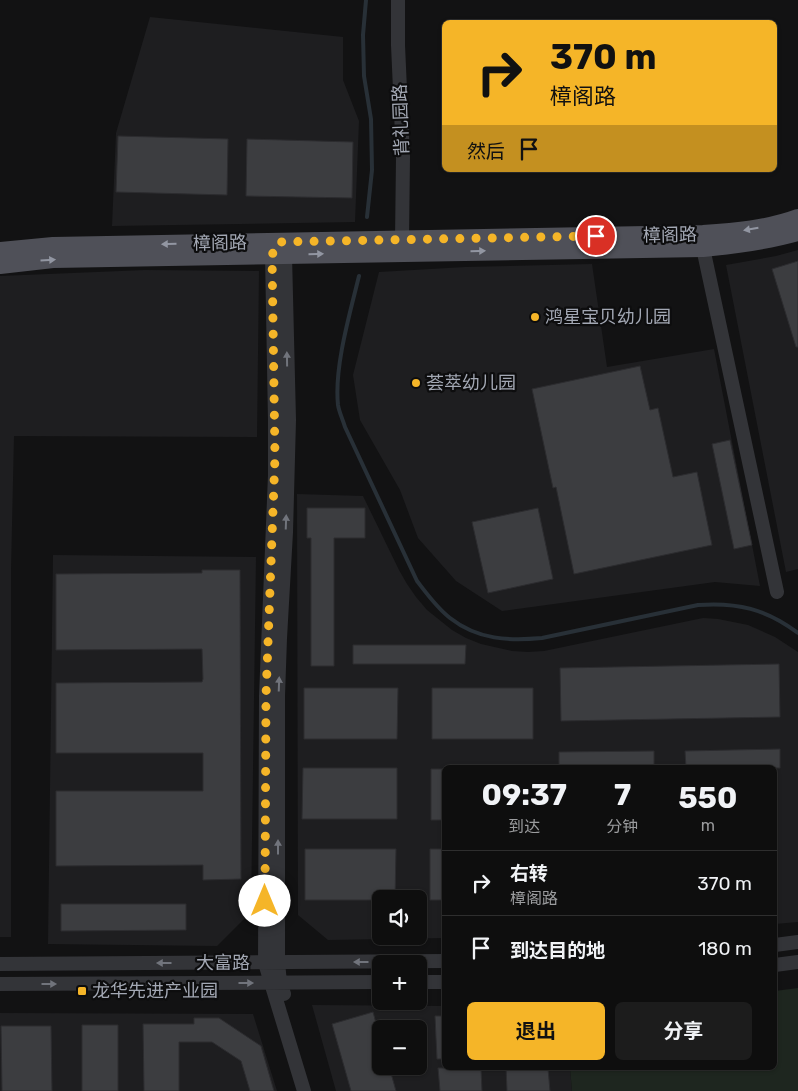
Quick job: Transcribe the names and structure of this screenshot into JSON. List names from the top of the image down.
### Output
{
  "streets": {
    "main road": ["樟阁路"],
    "street": ["背礼园路", "大富路"]
  },
  "crossings": [
    ["背礼园路", "樟阁路"]
  ],
  "places": {
    "other": ["鸿星宝贝幼儿园", "荟萃幼儿园"],
    "transit": ["龙华先进产业园"]
  },
  "page": {
    "turn": ["370 m", "樟阁路"],
    "then": "然后",
    "eta": [
      "09:37",
      "到达",
      "7",
      "分钟",
      "550",
      "m"
    ],
    "list": [
      {
        "name": "右转",
        "note": "樟阁路",
        "value": "370 m"
      },
      {
        "name": "到达目的地",
        "value": "180 m"
      }
    ],
    "map_buttons": ["+", "−"],
    "buttons": ["退出", "分享"]
  }
}
